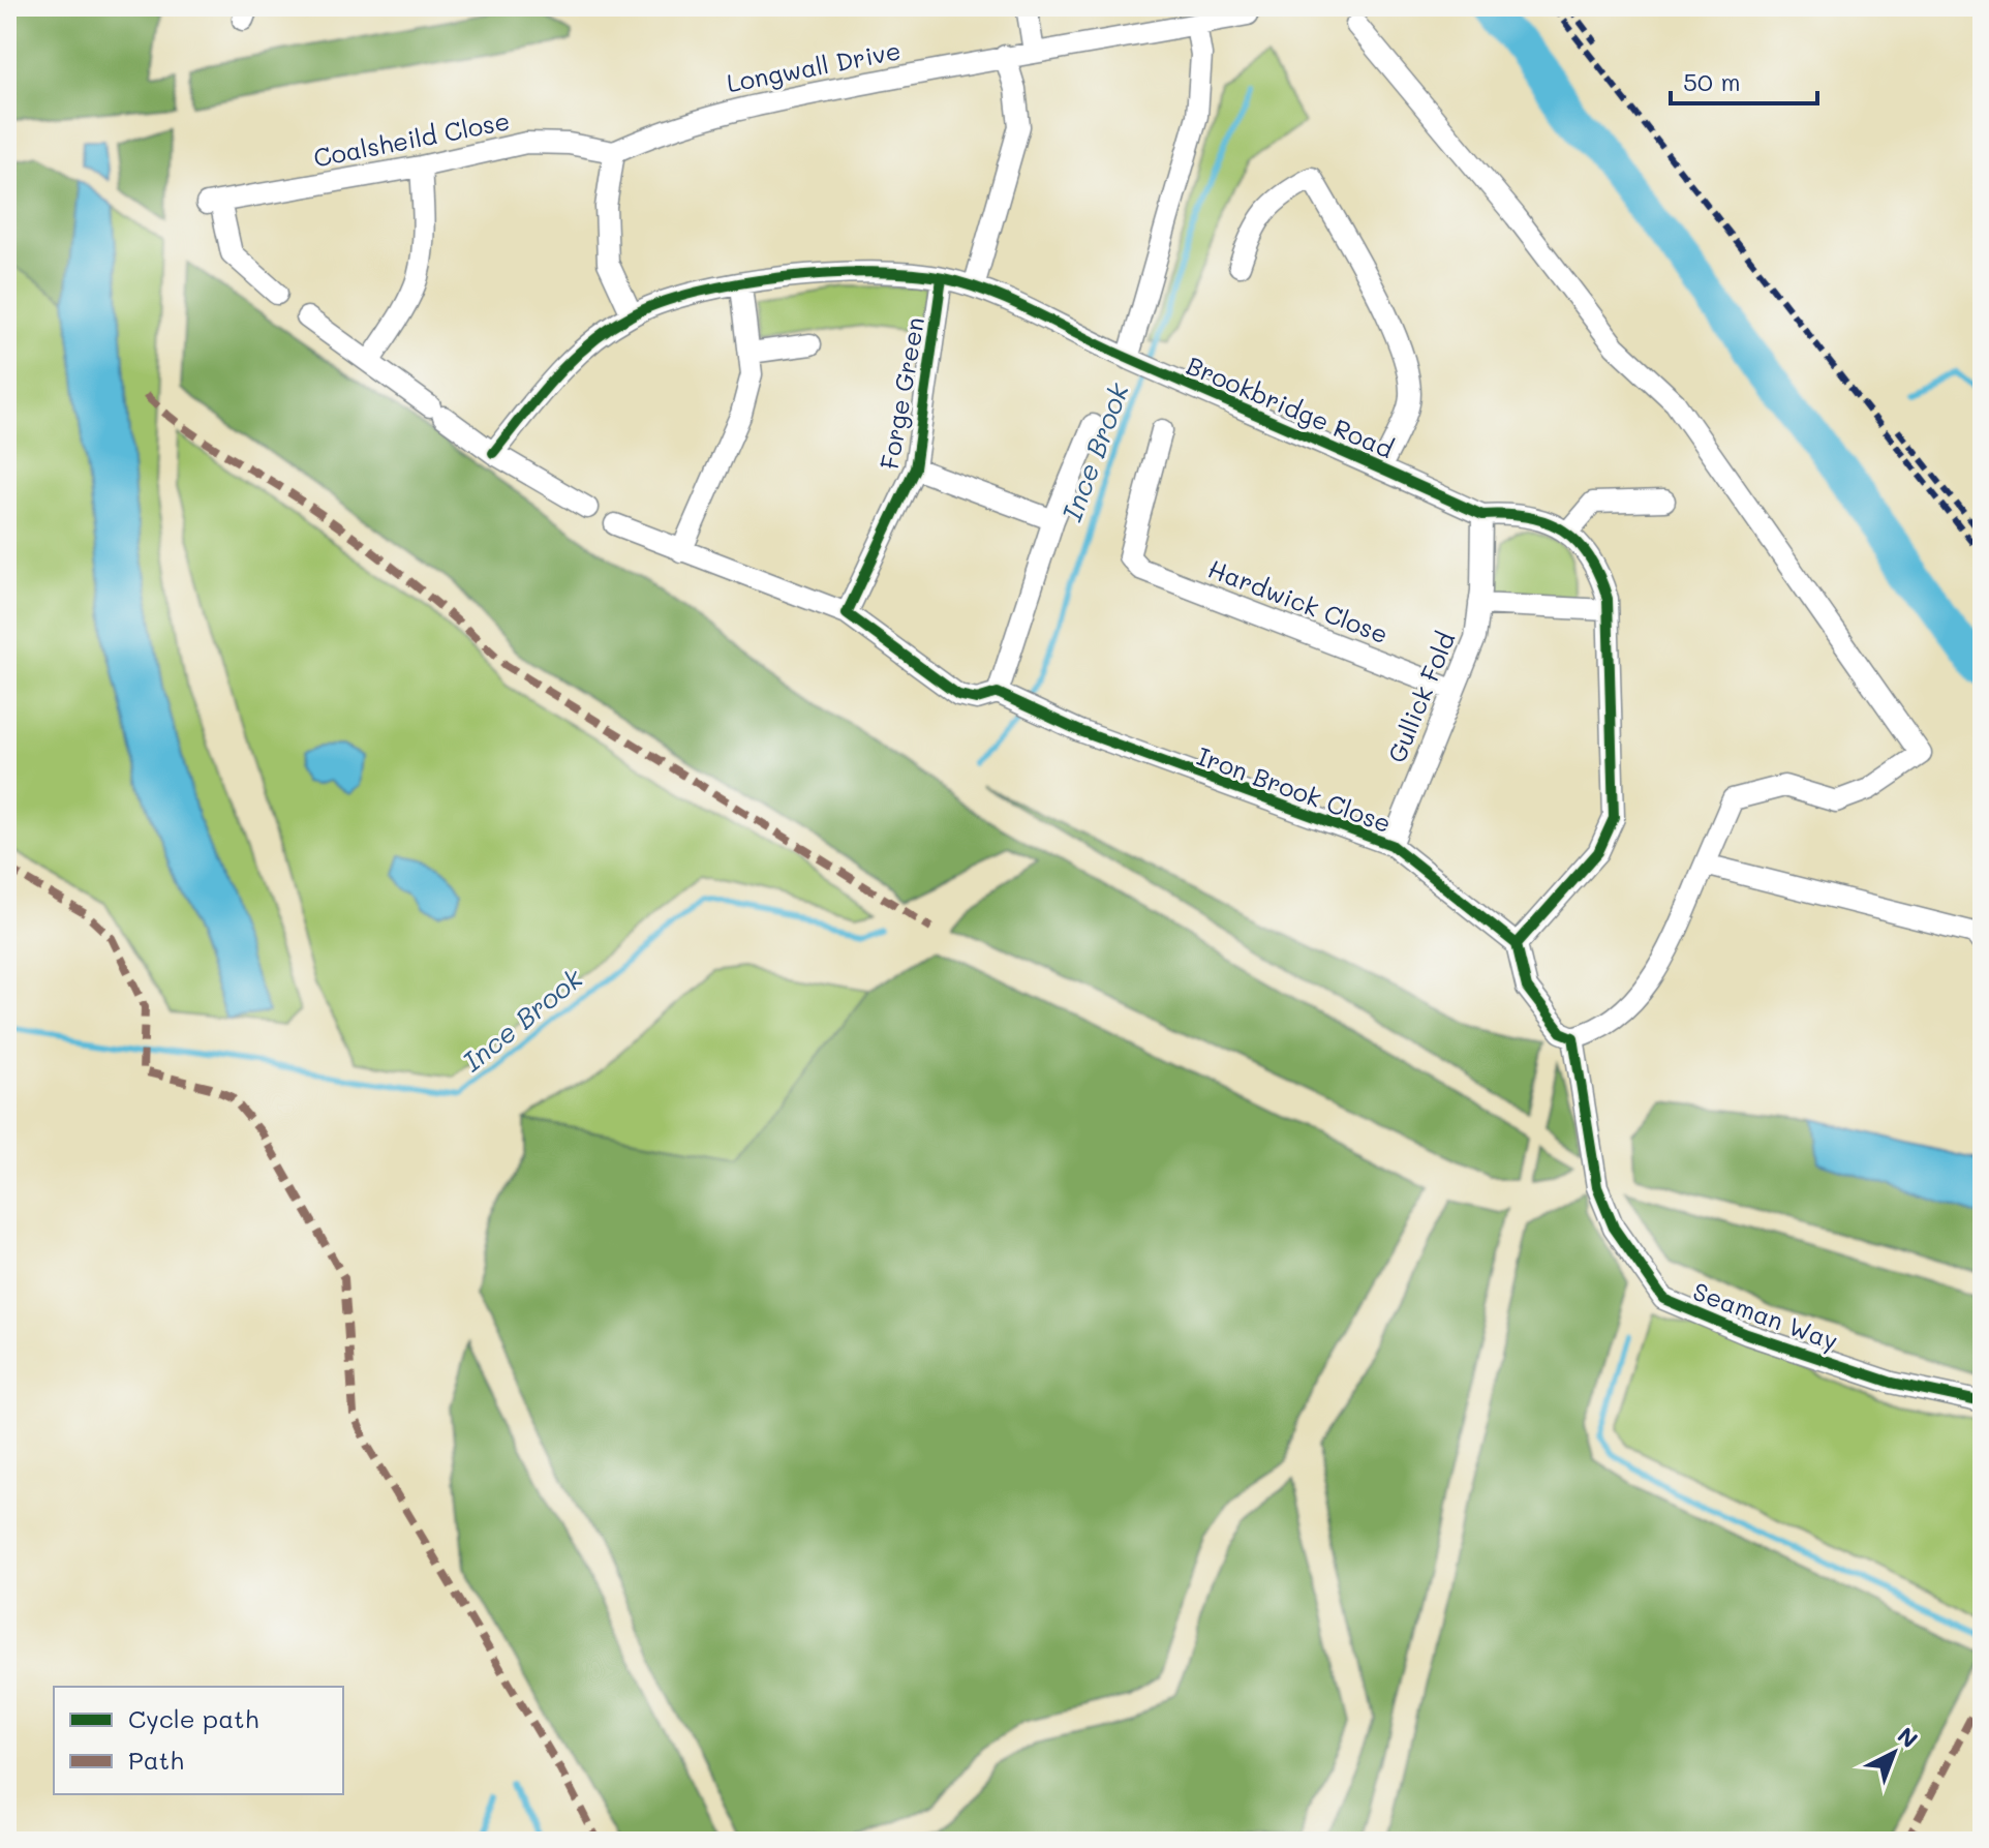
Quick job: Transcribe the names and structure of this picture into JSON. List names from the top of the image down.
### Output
{
  "streets": {
    "street": [
      "Longwall Drive",
      "Coalsheild Close",
      "Forge Green",
      "Brookbridge Road",
      "Hardwick Close",
      "Gullick Fold",
      "Iron Brook Close",
      "Seaman Way"
    ]
  },
  "crossings": [
    ["Longwall Drive", "Coalsheild Close"],
    ["Forge Green", "Brookbridge Road"],
    ["Brookbridge Road", "Gullick Fold"],
    ["Brookbridge Road", "Iron Brook Close"],
    ["Hardwick Close", "Gullick Fold"],
    ["Gullick Fold", "Iron Brook Close"]
  ],
  "water": ["Ince Brook"],
  "legend": ["Cycle path", "Path"],
  "scale_bar": "50 m",
  "north": "top right"
}
